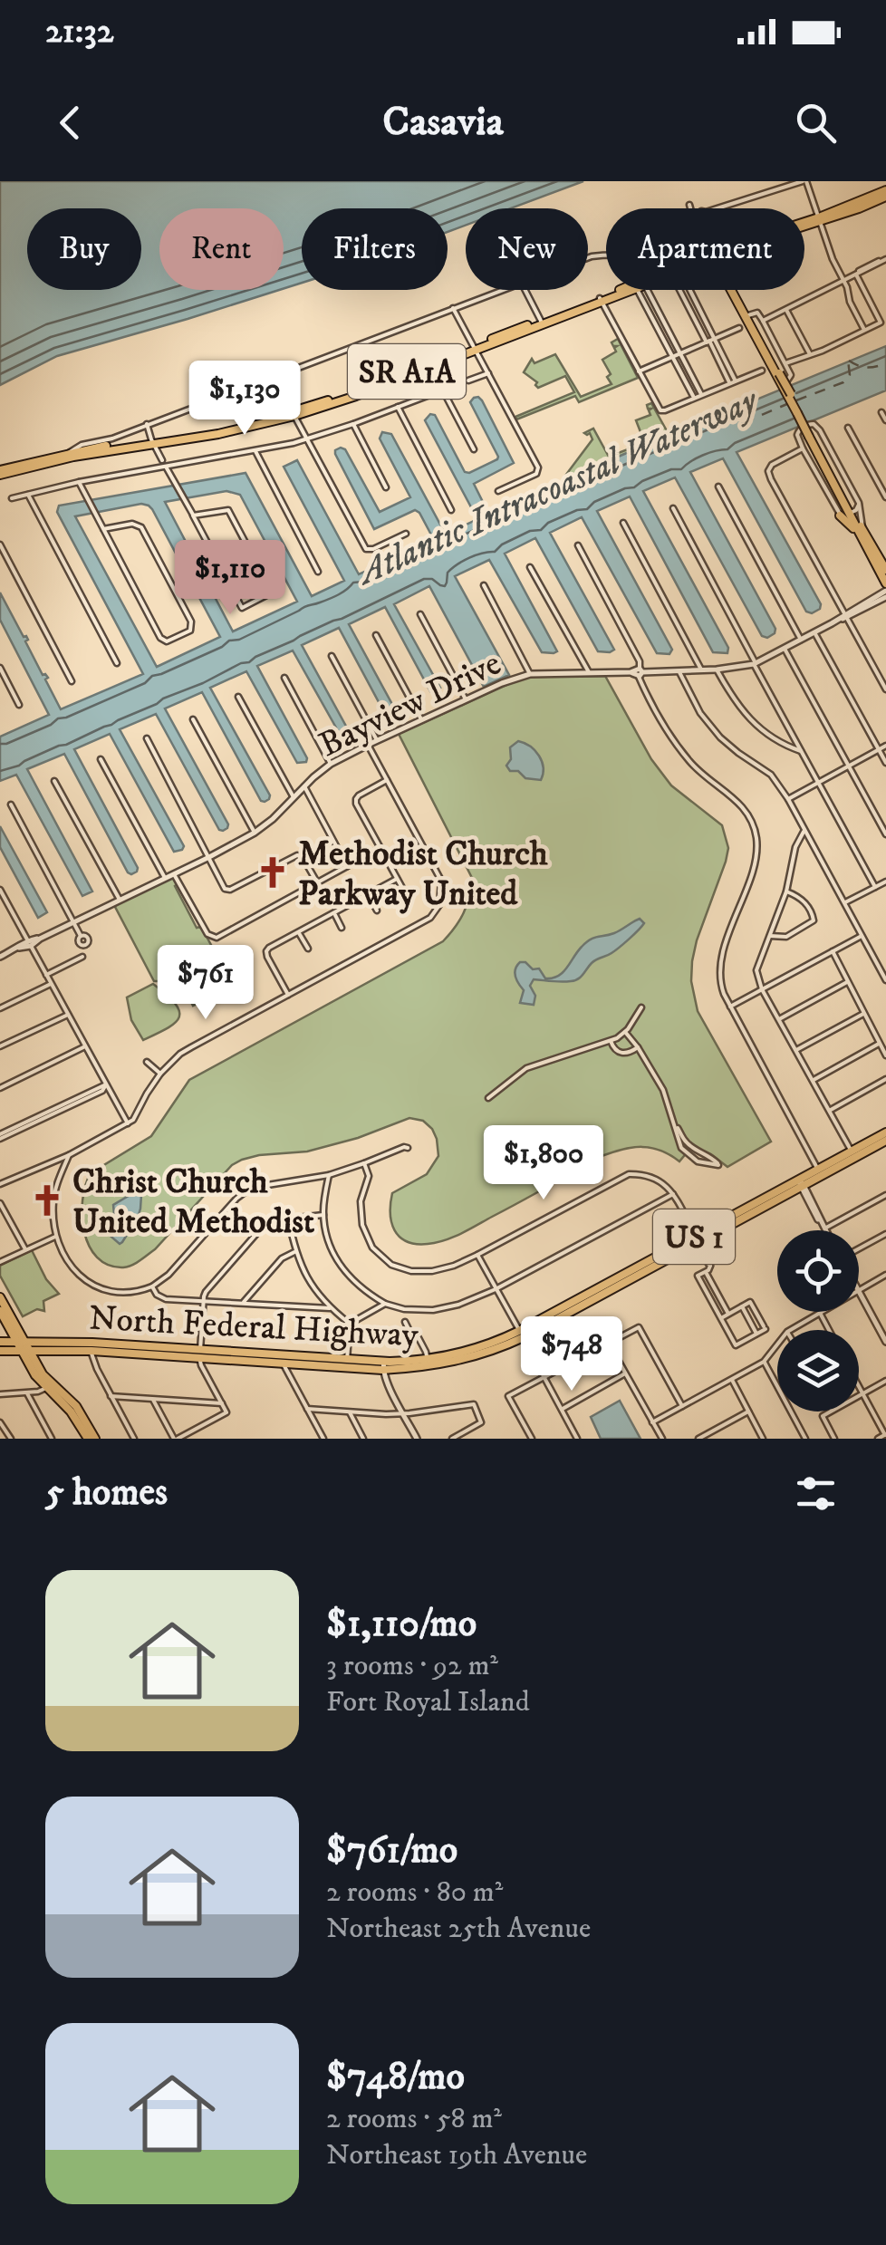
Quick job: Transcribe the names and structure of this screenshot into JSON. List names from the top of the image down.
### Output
{
  "streets": {
    "main road": ["SR A1A", "US 1", "North Federal Highway"],
    "street": ["Bayview Drive"]
  },
  "water": ["Atlantic Intracoastal Waterway"],
  "places": {
    "church": ["Methodist Church Parkway United", "Christ Church United Methodist"]
  },
  "page": {
    "status": "21:32",
    "header": "Casavia",
    "chip": [
      "Buy",
      "Rent",
      "Filters",
      "New",
      "Apartment"
    ],
    "price": [
      "$1,130",
      "$1,110",
      "$761",
      "$1,800",
      "$748"
    ],
    "heading": "5 homes",
    "list": [
      {
        "name": "$1,110/mo",
        "note": "3 rooms · 92 m² · Fort Royal Island"
      },
      {
        "name": "$761/mo",
        "note": "2 rooms · 80 m² · Northeast 25th Avenue"
      },
      {
        "name": "$748/mo",
        "note": "2 rooms · 58 m² · Northeast 19th Avenue"
      }
    ]
  }
}
